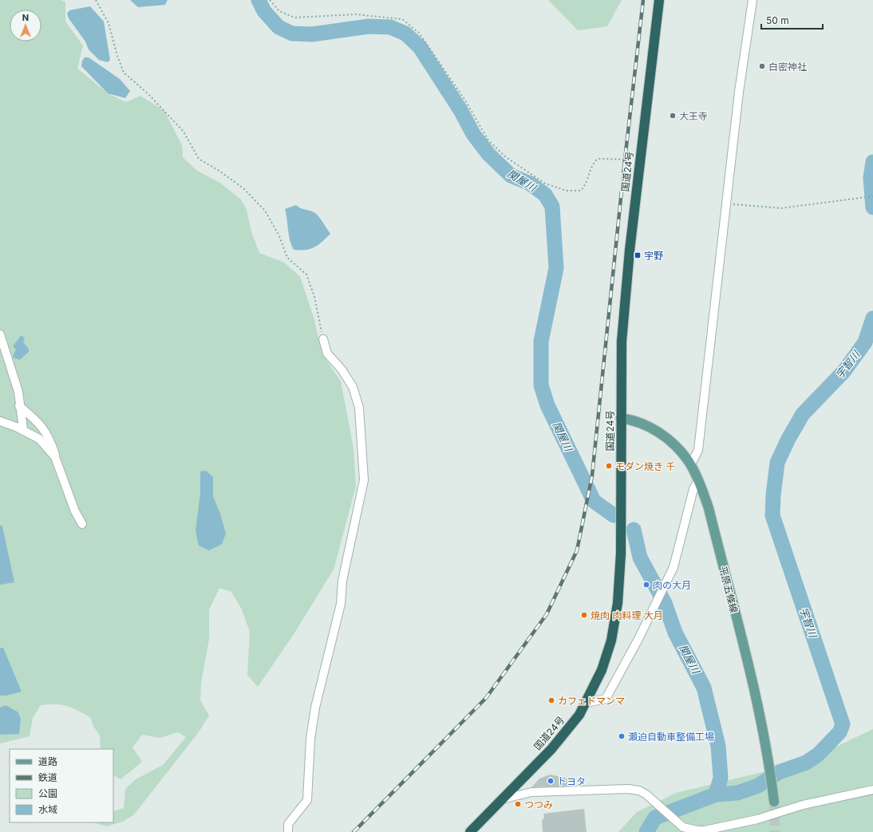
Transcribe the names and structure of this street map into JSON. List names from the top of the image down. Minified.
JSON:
{"streets":{"highway":["国道24号"],"main road":["平原五條線"]},"crossings":[["国道24号","平原五條線"]],"water":["関屋川","宇智川"],"places":{"other":["白密神社","大王寺","モダン焼き 千","肉の大月","焼肉 肉料理 大月","カフェドマンマ","瀬迫自動車整備工場","トヨタ","つつみ"],"transit":["宇野"]},"legend":["道路","鉄道","公園","水域"],"scale_bar":"50 m","north":"top"}
